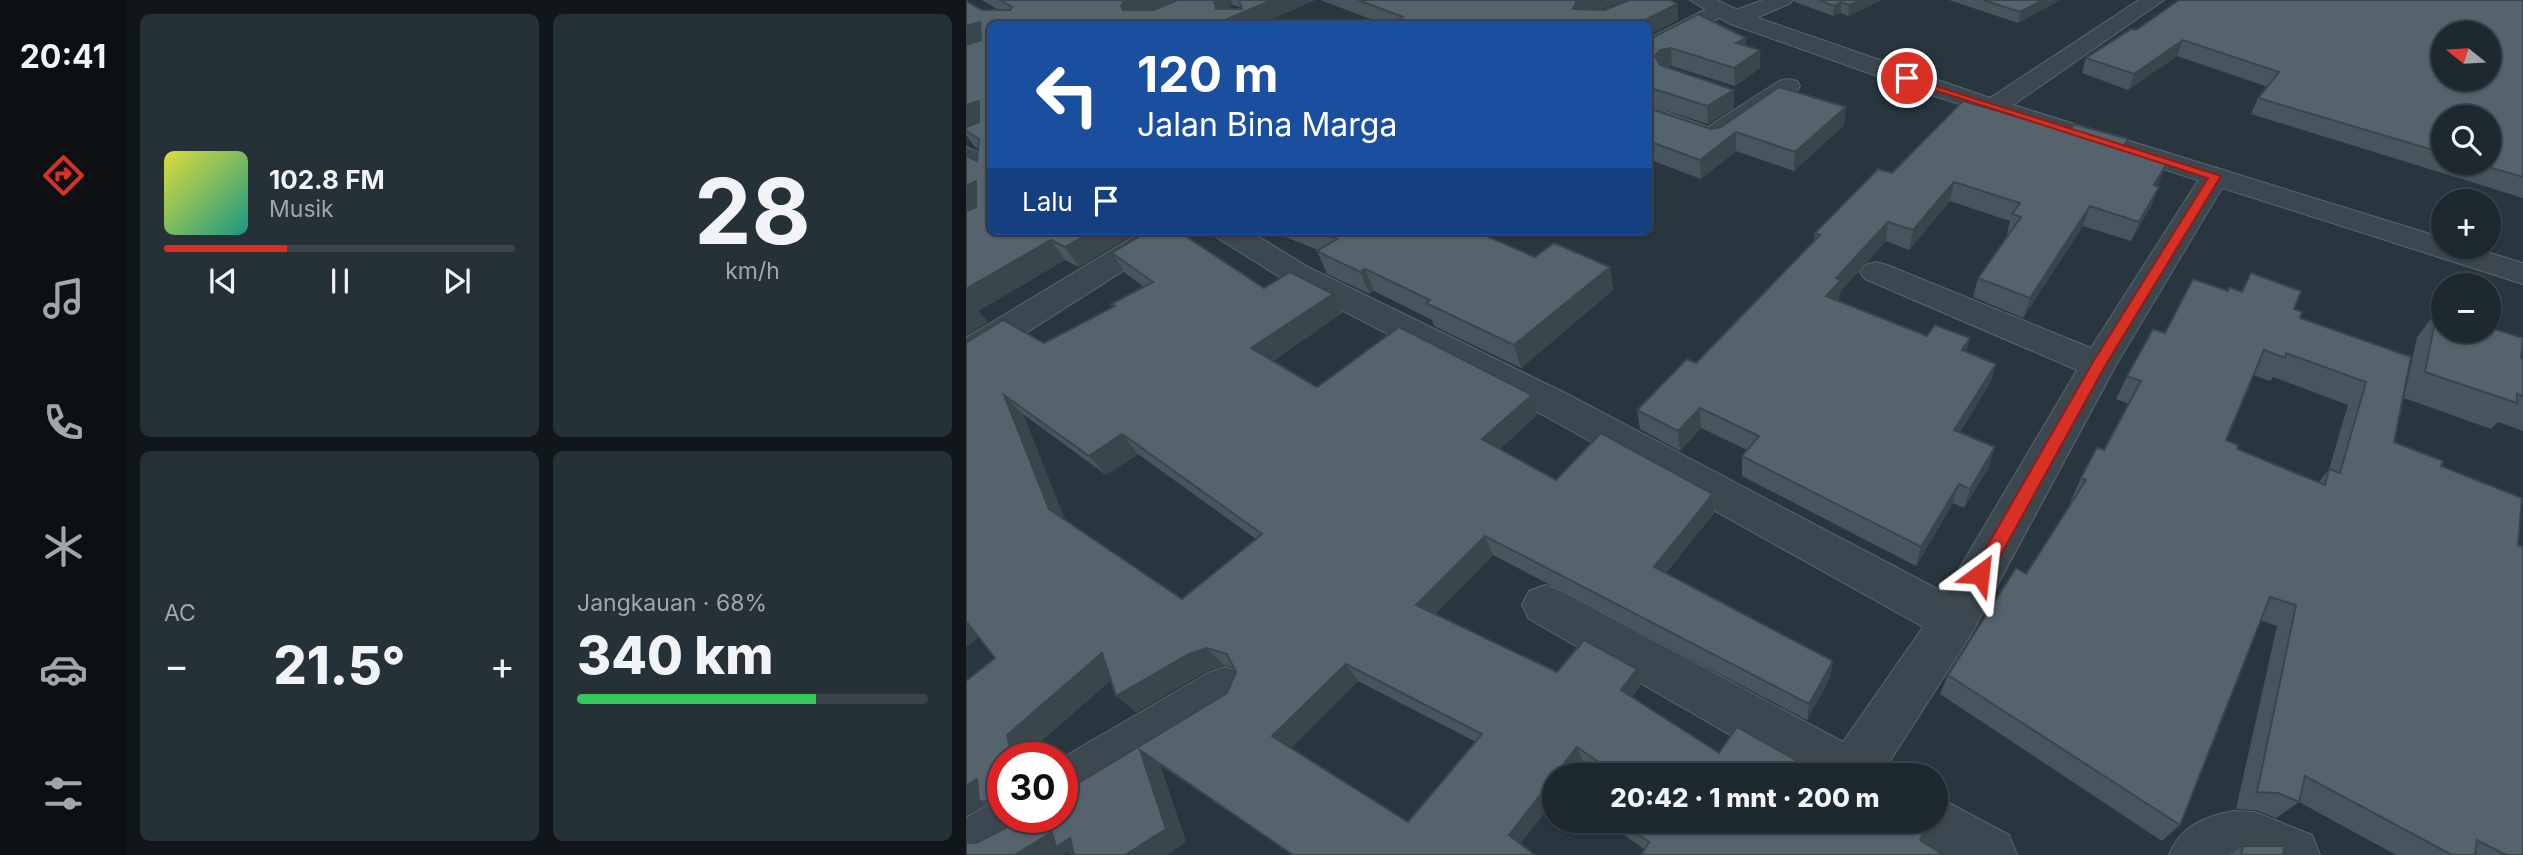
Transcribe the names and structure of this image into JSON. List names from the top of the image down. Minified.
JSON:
{"north":"left","page":{"tabs":"20:41","tile":[["28","km/h"],"AC",["Jangkauan · 68%","340 km"]],"map_buttons":["+","−"],"turn":["120 m","Jalan Bina Marga"],"song":["102.8 FM","Musik"],"then":"Lalu","heat":["−","21.5°","+"],"limit":"30","trip":"20:42 · 1 mnt · 200 m"}}
